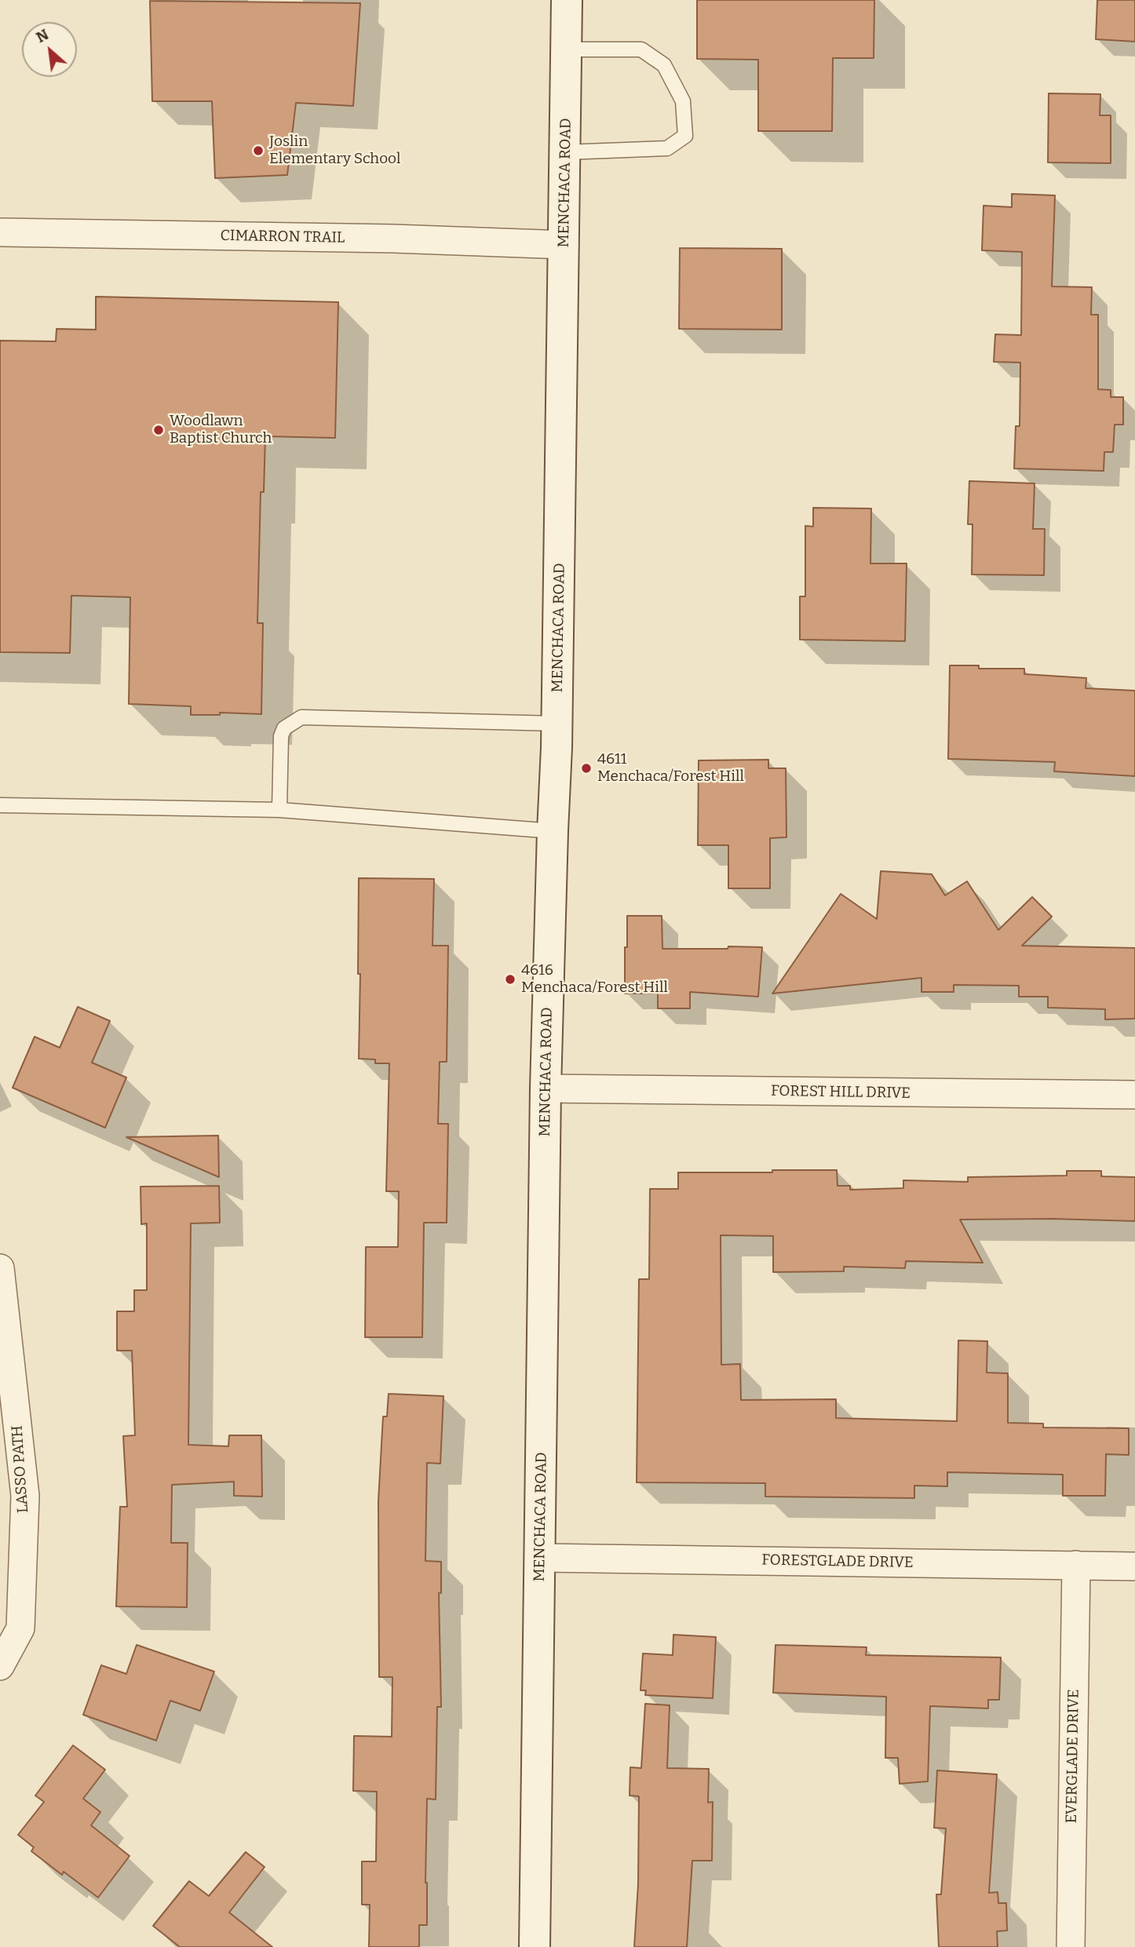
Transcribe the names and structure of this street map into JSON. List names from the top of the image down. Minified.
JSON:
{"streets":{"main road":["MENCHACA ROAD"],"street":["CIMARRON TRAIL","FOREST HILL DRIVE","LASSO PATH","FORESTGLADE DRIVE","EVERGLADE DRIVE"]},"crossings":[["MENCHACA ROAD","CIMARRON TRAIL"],["MENCHACA ROAD","FOREST HILL DRIVE"],["MENCHACA ROAD","FORESTGLADE DRIVE"],["FORESTGLADE DRIVE","EVERGLADE DRIVE"]],"places":["Joslin Elementary School","Woodlawn Baptist Church","4611 Menchaca/Forest Hill","4616 Menchaca/Forest Hill"],"north":"top left"}
